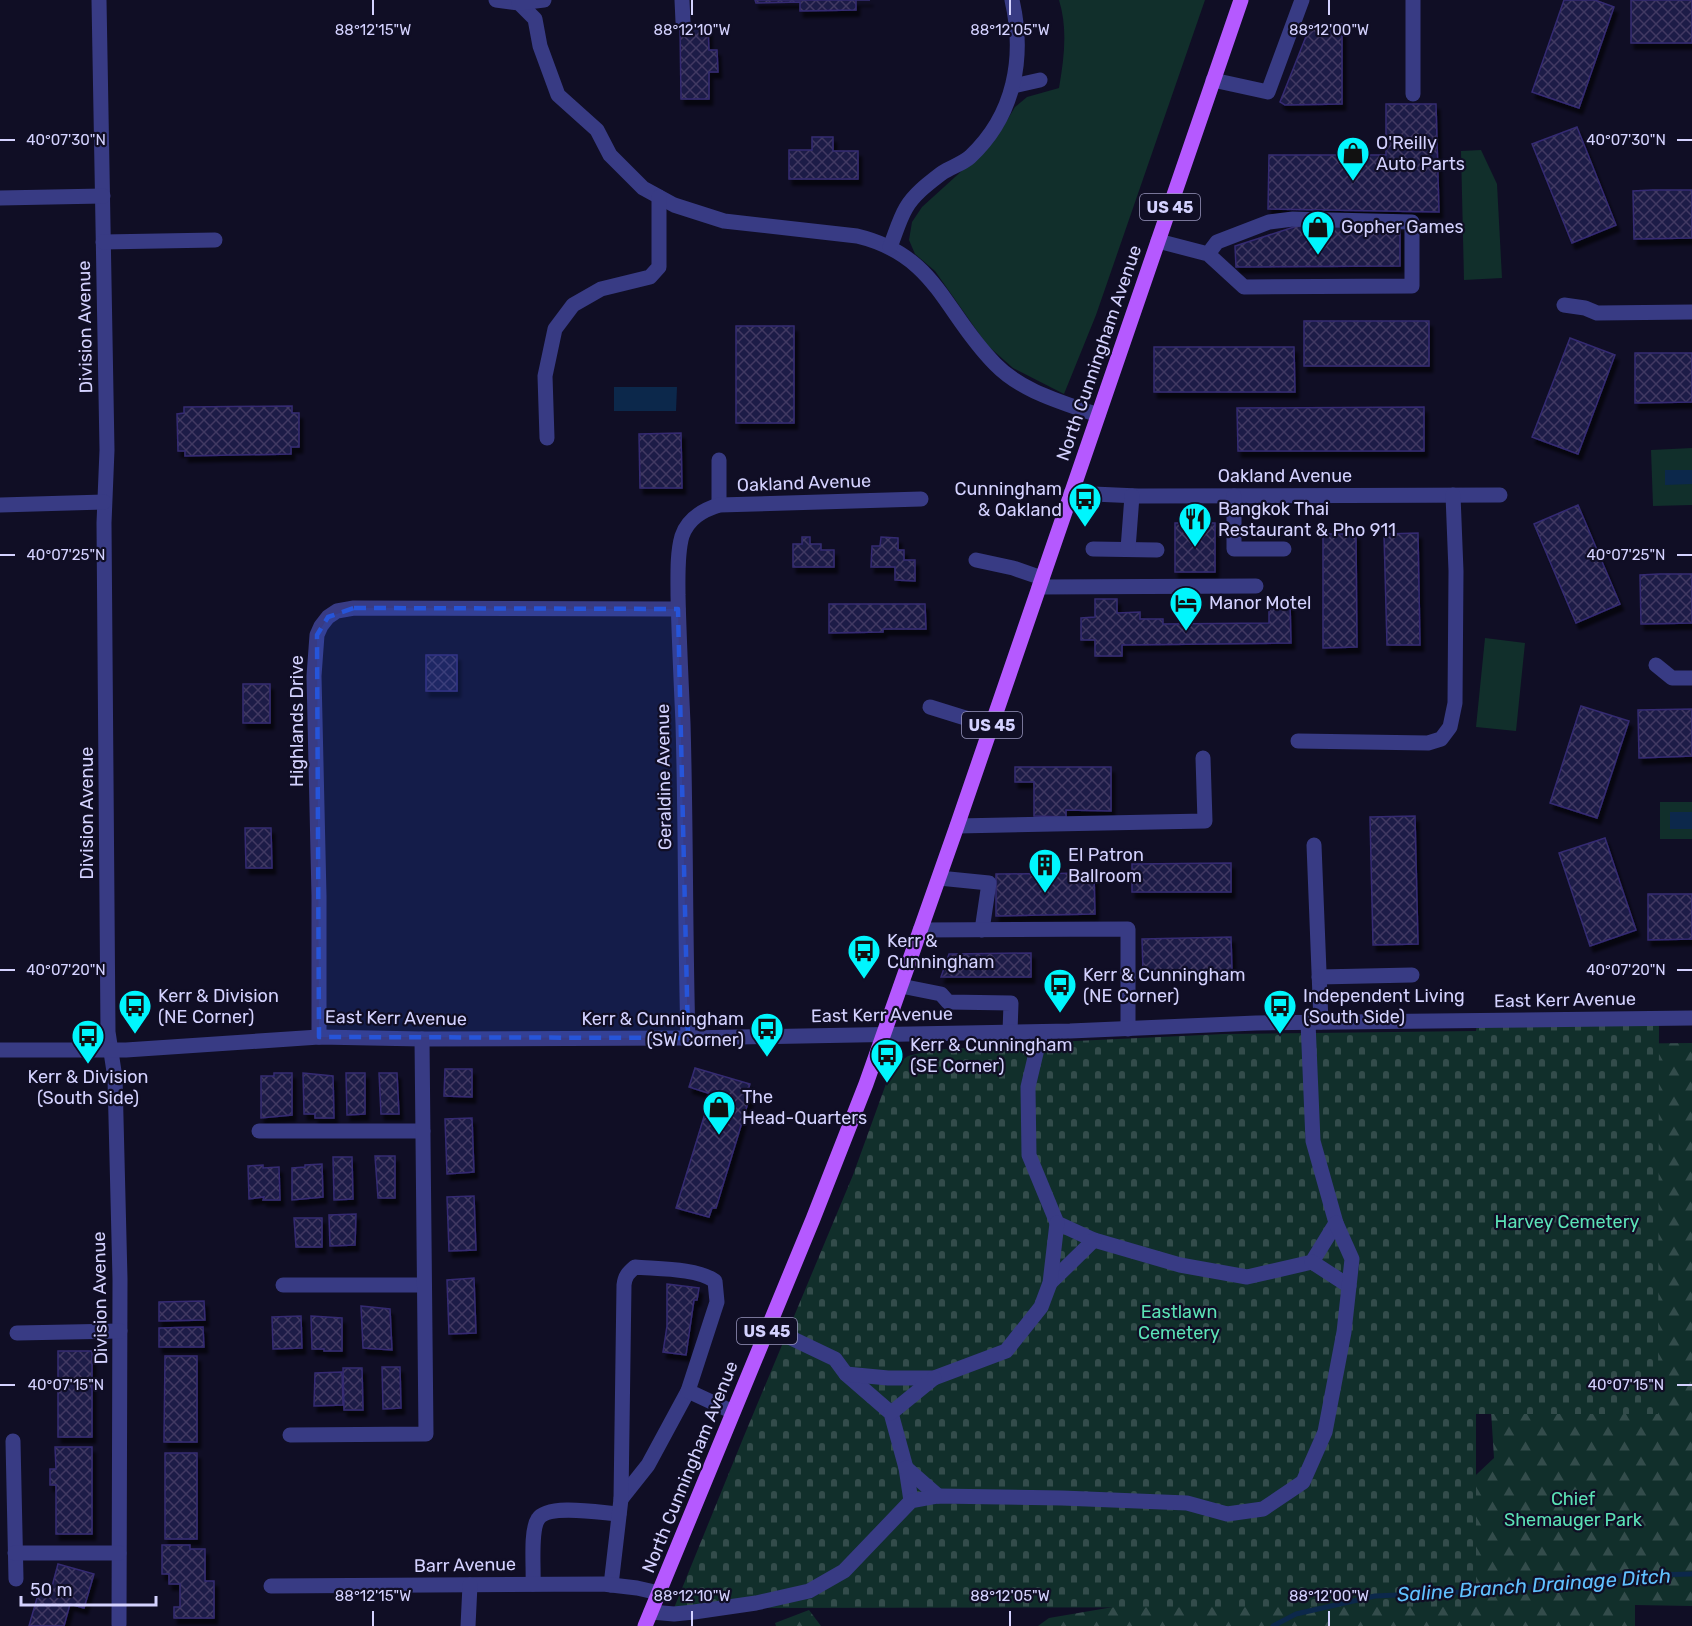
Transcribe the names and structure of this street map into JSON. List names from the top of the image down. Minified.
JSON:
{"streets":{"main road":["US 45","North Cunningham Avenue"],"street":["Division Avenue","Oakland Avenue","Highlands Drive","Geraldine Avenue","East Kerr Avenue","Barr Avenue"]},"crossings":[["Division Avenue","East Kerr Avenue"],["North Cunningham Avenue","Oakland Avenue"],["North Cunningham Avenue","East Kerr Avenue"],["North Cunningham Avenue","Barr Avenue"],["Oakland Avenue","Geraldine Avenue"],["Highlands Drive","Geraldine Avenue"],["Highlands Drive","East Kerr Avenue"],["Geraldine Avenue","East Kerr Avenue"]],"water":["Saline Branch Drainage Ditch"],"parks":["Harvey Cemetery","Eastlawn Cemetery","Chief Shemauger Park"],"places":{"shop":["O'Reilly Auto Parts","Gopher Games","The Head-Quarters"],"bus stop":["Cunningham & Oakland","Kerr & Cunningham","Kerr & Cunningham (NE Corner)","Kerr & Division (NE Corner)","Independent Living (South Side)","Kerr & Cunningham (SW Corner)","Kerr & Division (South Side)","Kerr & Cunningham (SE Corner)"],"restaurant":["Bangkok Thai Restaurant & Pho 911"],"hotel":["Manor Motel"],"building":["El Patron Ballroom"]},"scale_bar":"50 m","coordinates":["88°12'15\"W","88°12'10\"W","88°12'05\"W","88°12'00\"W","40°07'30\"N","40°07'25\"N","40°07'20\"N","40°07'15\"N"]}
